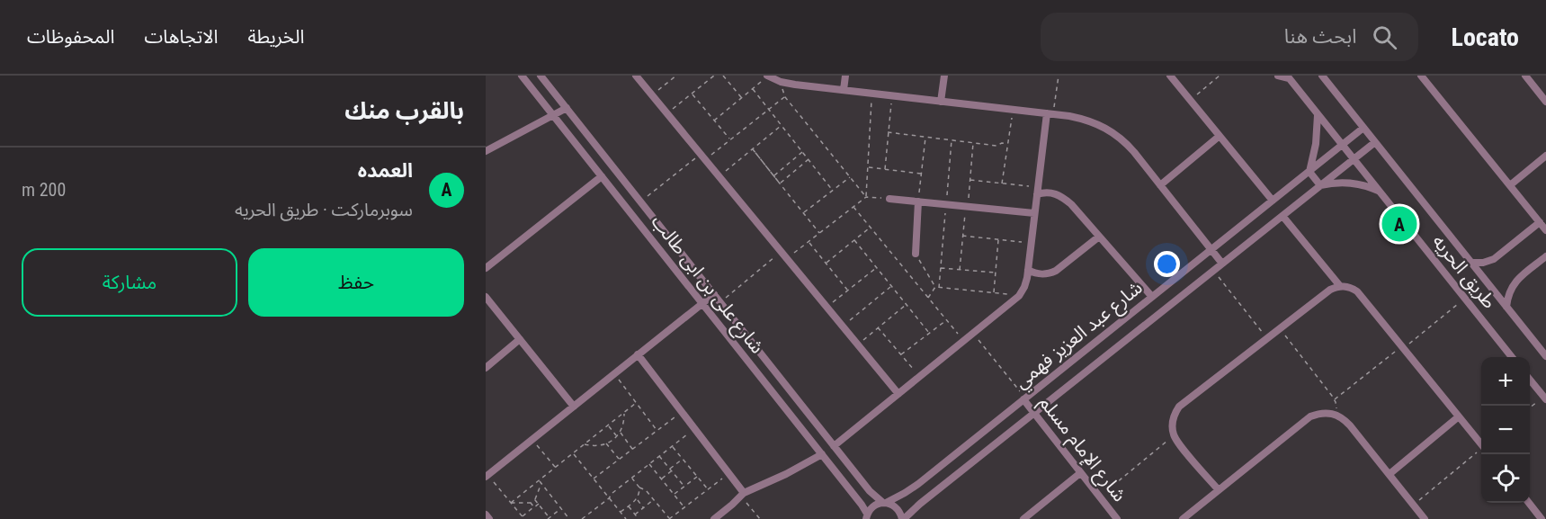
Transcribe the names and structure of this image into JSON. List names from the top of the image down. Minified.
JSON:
{"streets":{"street":["طريق الحريه","شارع على بن ابى طالب","شارع عبد العزيز فهمي","شارع الإمام مسلم"]},"crossings":[["طريق الحريه","شارع عبد العزيز فهمي"],["شارع على بن ابى طالب","شارع عبد العزيز فهمي"],["شارع عبد العزيز فهمي","شارع الإمام مسلم"]],"page":{"header":"Locato","search":"ابحث هنا","nav":["الخريطة","الاتجاهات","المحفوظات"],"heading":"بالقرب منك","list":[{"mark":"A","name":"العمده","note":"سوبرماركت · طريق الحريه","value":"200 m"}],"pins":"A","buttons":["حفظ","مشاركة"],"map_buttons":["+","−"]}}
